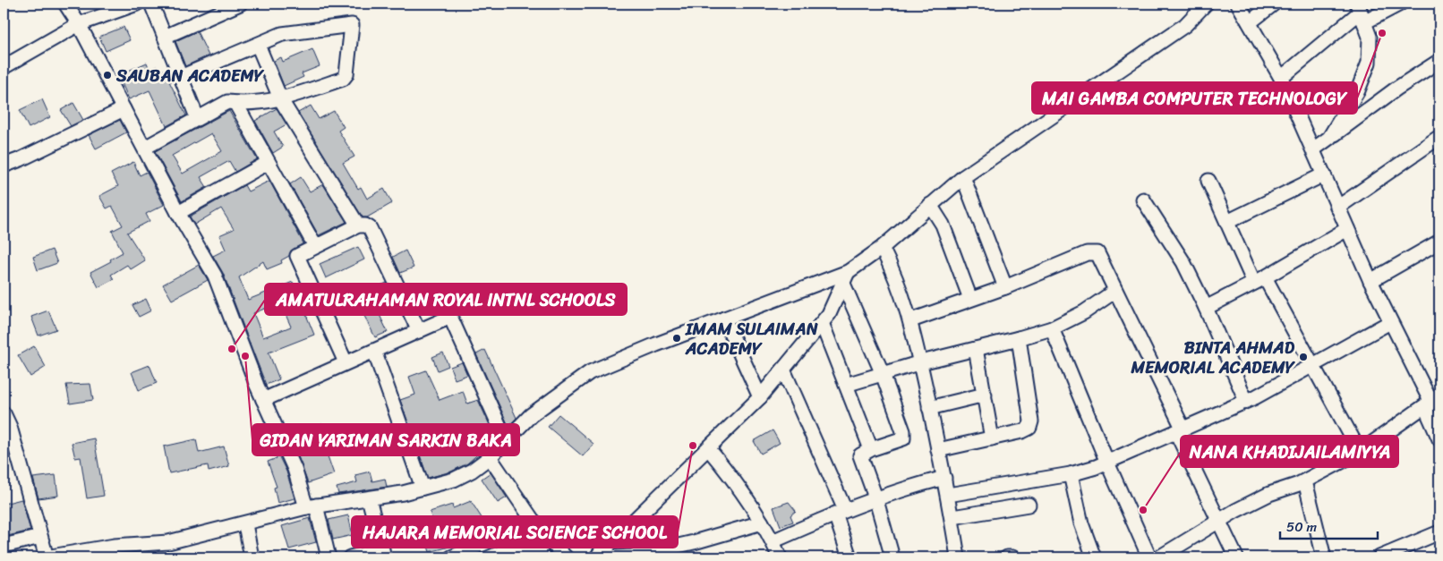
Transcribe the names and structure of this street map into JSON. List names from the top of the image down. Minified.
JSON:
{"places":["MAI GAMBA COMPUTER TECHNOLOGY","SAUBAN ACADEMY","IMAM SULAIMAN ACADEMY","AMATULRAHAMAN ROYAL INTNL SCHOOLS","GIDAN YARIMAN SARKIN BAKA","BINTA AHMAD MEMORIAL ACADEMY","HAJARA MEMORIAL SCIENCE SCHOOL","NANA KHADIJAILAMIYYA"],"scale_bar":"50 m"}
